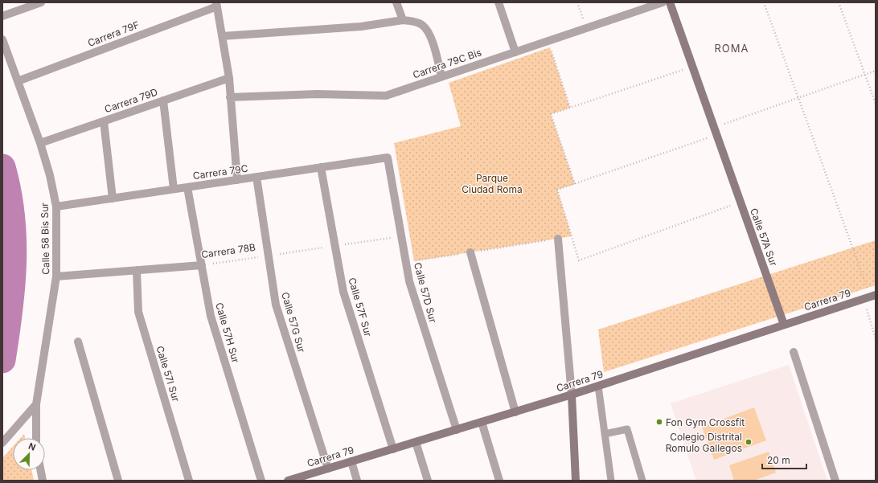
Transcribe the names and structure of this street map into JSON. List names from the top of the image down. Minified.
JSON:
{"streets":{"street":["Carrera 79F","Carrera 79C Bis","Carrera 79D","Carrera 79C","Calle 57A Sur","Calle 58 Bis Sur","Carrera 78B","Calle 57D Sur","Carrera 79","Calle 57F Sur","Calle 57G Sur","Calle 57H Sur","Calle 57I Sur"]},"crossings":[["Carrera 79F","Calle 58 Bis Sur"],["Carrera 79D","Calle 58 Bis Sur"],["Carrera 79C","Calle 58 Bis Sur"],["Carrera 79C","Calle 57D Sur"],["Carrera 79C","Calle 57F Sur"],["Carrera 79C","Calle 57G Sur"],["Carrera 79C","Calle 57H Sur"],["Calle 57A Sur","Carrera 79"],["Calle 58 Bis Sur","Carrera 78B"],["Carrera 78B","Calle 57D Sur"],["Carrera 78B","Calle 57F Sur"],["Carrera 78B","Calle 57G Sur"],["Carrera 78B","Calle 57H Sur"],["Carrera 78B","Calle 57I Sur"],["Calle 57D Sur","Carrera 79"],["Carrera 79","Calle 57F Sur"],["Carrera 79","Calle 57G Sur"]],"districts":["ROMA"],"parks":["Parque Ciudad Roma"],"places":["Fon Gym Crossfit","Colegio Distrital Romulo Gallegos"],"scale_bar":"20 m","north":"top right"}
